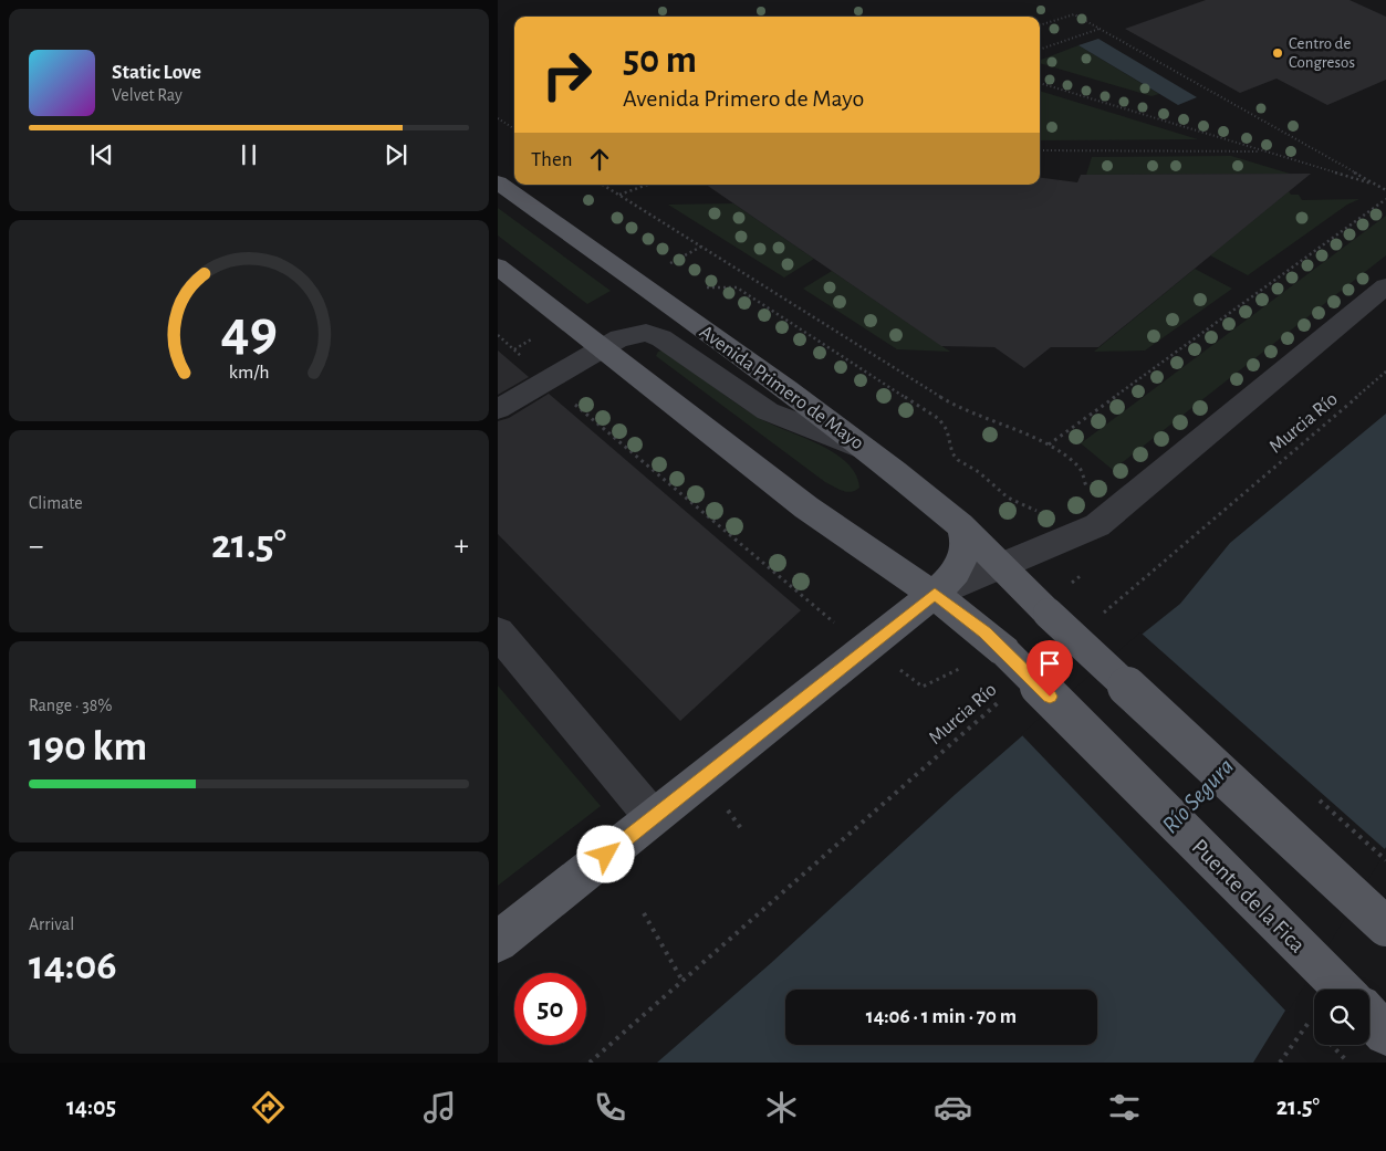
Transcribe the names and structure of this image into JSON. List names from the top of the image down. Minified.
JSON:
{"streets":{"main road":["Avenida Primero de Mayo","Puente de la Fica"],"path":["Murcia Río"]},"water":["Río Segura"],"places":["Centro de Congresos"],"page":{"turn":["50 m","Avenida Primero de Mayo"],"song":["Static Love","Velvet Ray"],"then":"Then","tile":["Climate",["Range · 38%","190 km"],["Arrival","14:06"]],"heat":["−","21.5°","+"],"limit":"50","trip":"14:06 · 1 min · 70 m","tabs":["14:05","21.5°"],"gauge":["49","km/h"]}}
